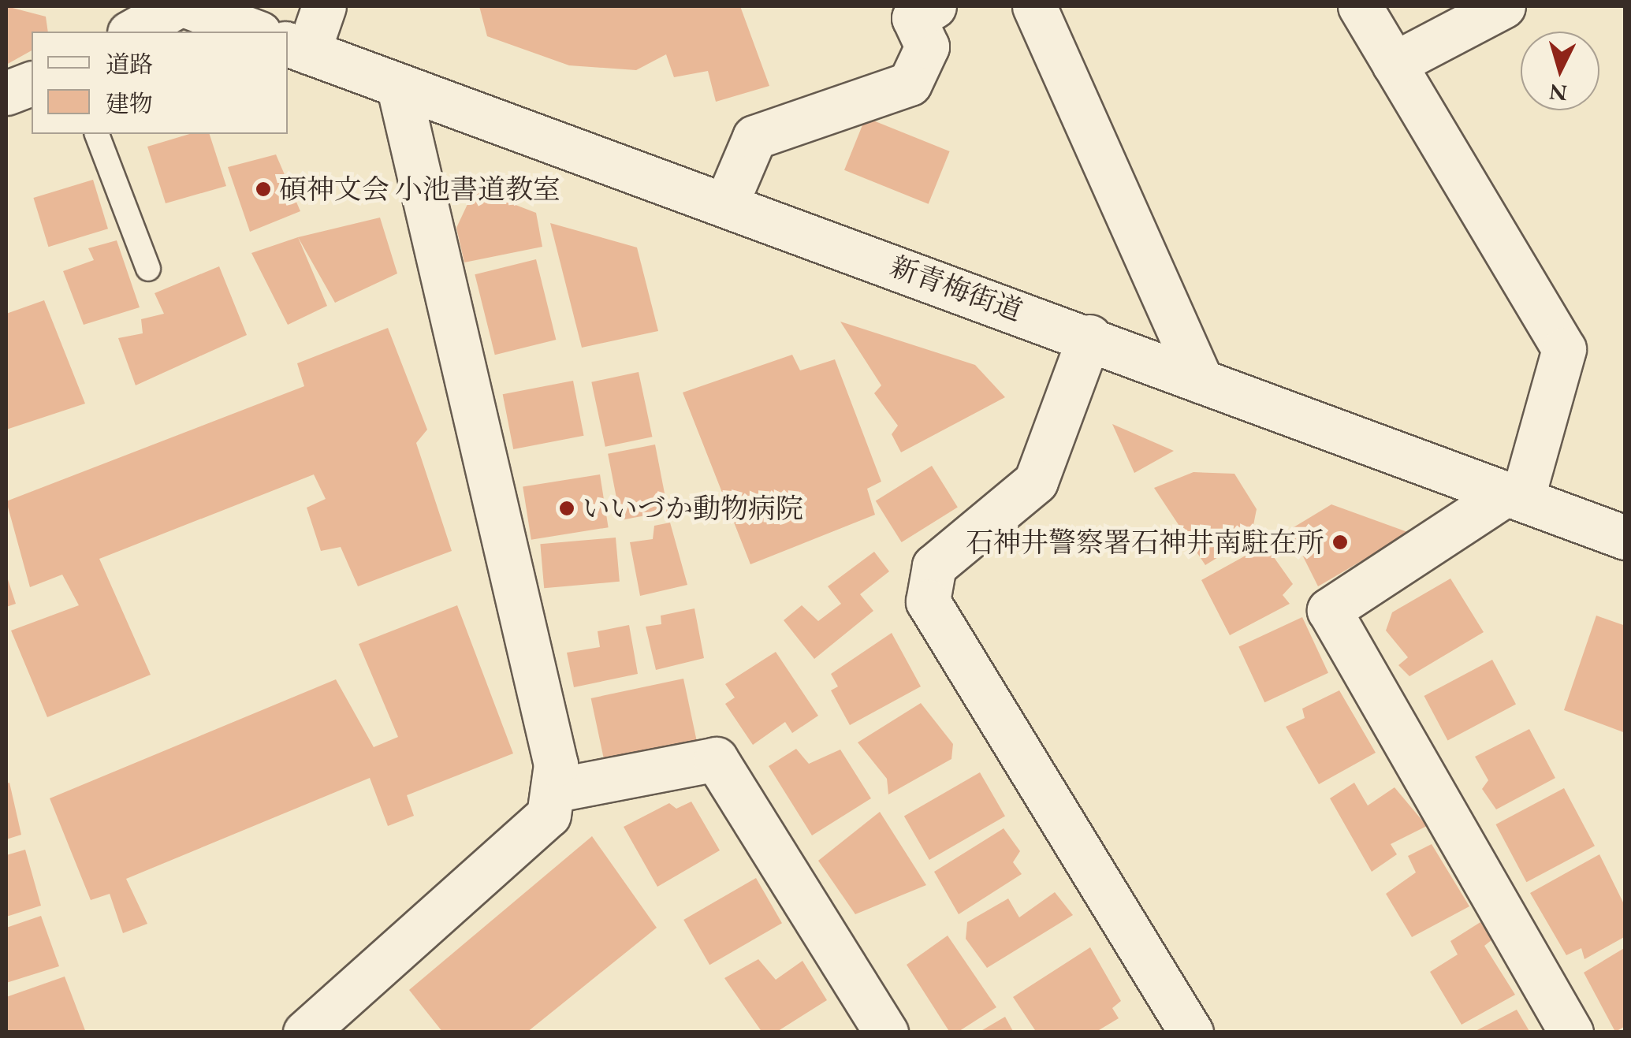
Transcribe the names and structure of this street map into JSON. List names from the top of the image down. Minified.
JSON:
{"streets":{"street":["新青梅街道"]},"places":["碩神文会 小池書道教室","いいづか動物病院","石神井警察署石神井南駐在所"],"legend":["道路","建物"],"north":"bottom"}
